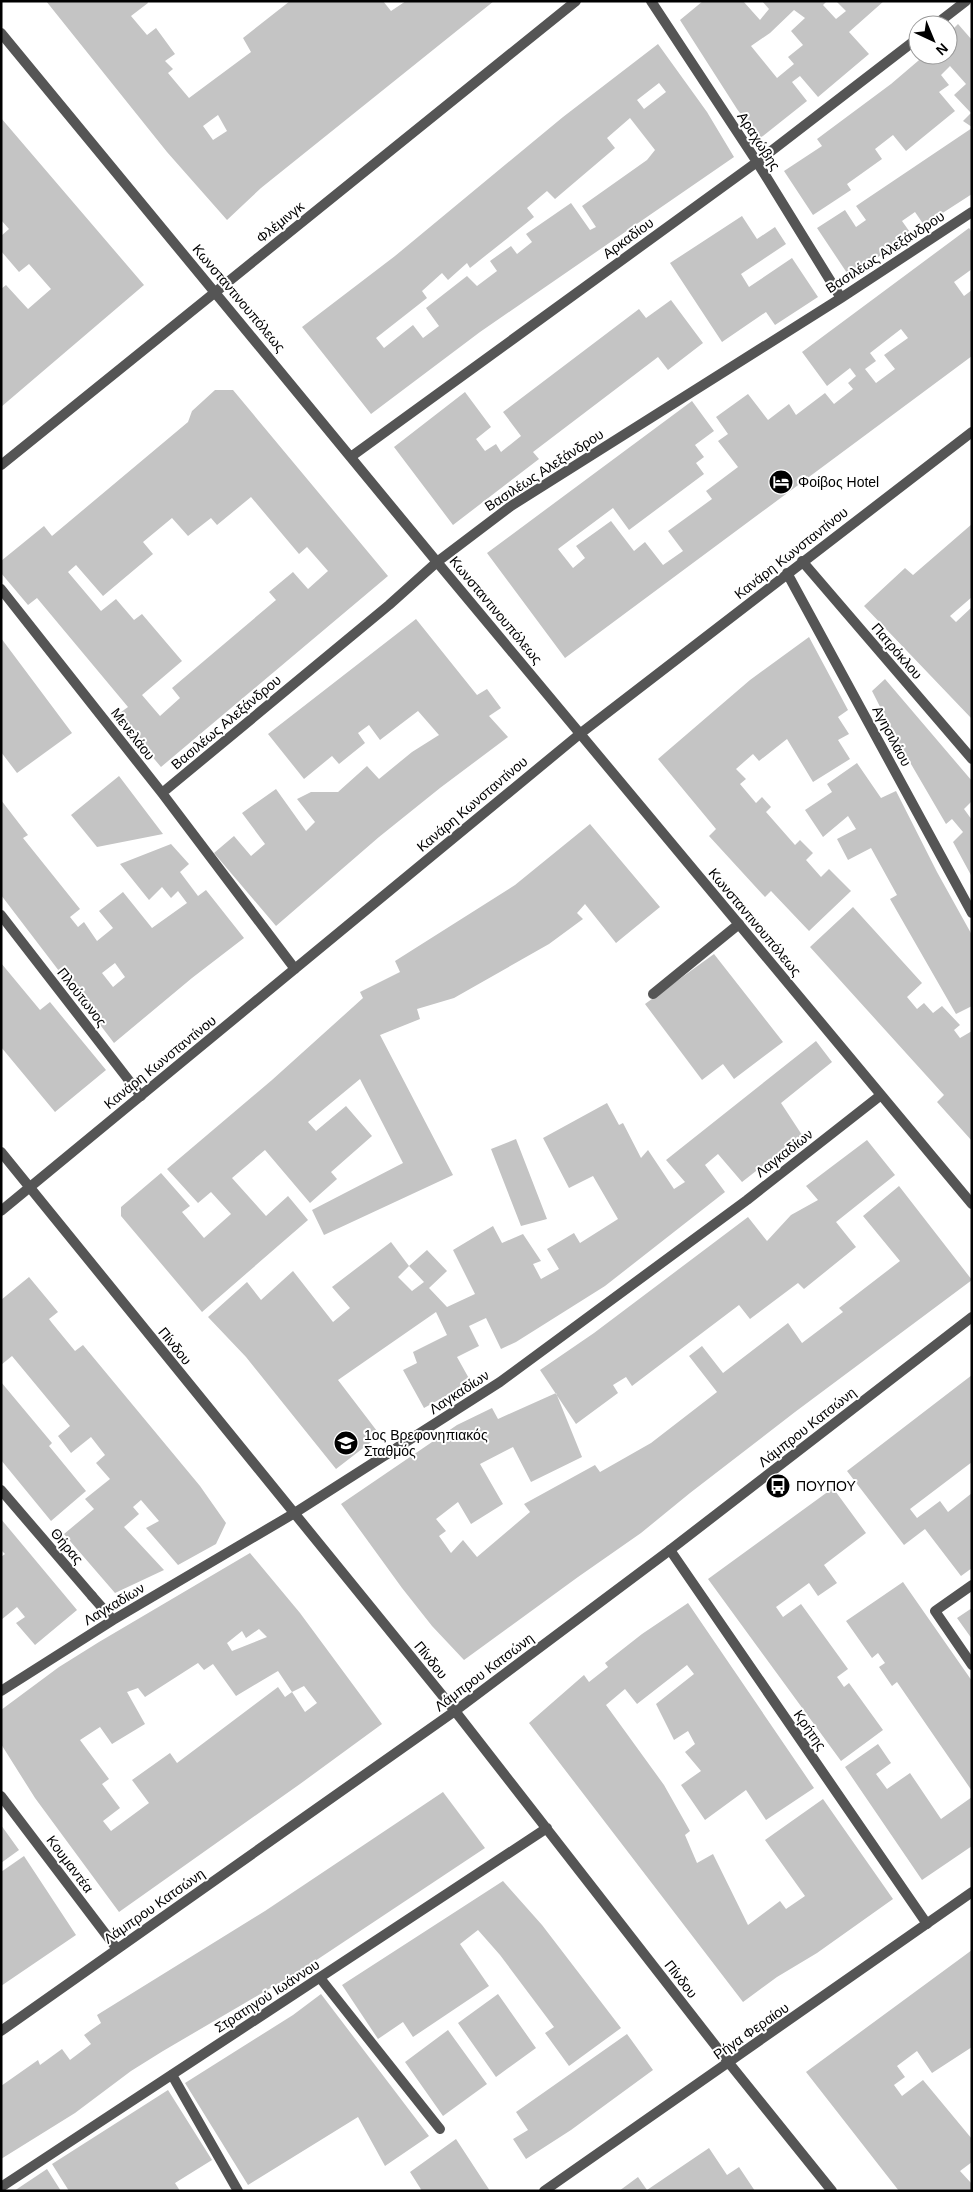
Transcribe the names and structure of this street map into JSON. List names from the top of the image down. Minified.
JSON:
{"streets":{"street":["Αραχώβης","Φλέμινγκ","Αρκαδίου","Βασιλέως Αλεξάνδρου","Κωνσταντινουπόλεως","Κανάρη Κωνσταντίνου","Πατρόκλου","Μενελάου","Αγησιλάου","Πλούτωνος","Λαγκαδίων","Πίνδου","Λάμπρου Κατσώνη","Θήρας","Κρήτης","Κουμαντέα","Στρατηγού Ιωάννου","Ρήγα Φεραίου"]},"crossings":[["Αραχώβης","Αρκαδίου"],["Αραχώβης","Βασιλέως Αλεξάνδρου"],["Φλέμινγκ","Κωνσταντινουπόλεως"],["Αρκαδίου","Κωνσταντινουπόλεως"],["Βασιλέως Αλεξάνδρου","Κωνσταντινουπόλεως"],["Βασιλέως Αλεξάνδρου","Μενελάου"],["Κωνσταντινουπόλεως","Κανάρη Κωνσταντίνου"],["Κωνσταντινουπόλεως","Λαγκαδίων"],["Κανάρη Κωνσταντίνου","Πατρόκλου"],["Κανάρη Κωνσταντίνου","Μενελάου"],["Κανάρη Κωνσταντίνου","Αγησιλάου"],["Κανάρη Κωνσταντίνου","Πλούτωνος"],["Κανάρη Κωνσταντίνου","Πίνδου"],["Λαγκαδίων","Πίνδου"],["Λαγκαδίων","Θήρας"],["Πίνδου","Λάμπρου Κατσώνη"],["Πίνδου","Στρατηγού Ιωάννου"],["Πίνδου","Ρήγα Φεραίου"],["Λάμπρου Κατσώνη","Κρήτης"],["Λάμπρου Κατσώνη","Κουμαντέα"],["Κρήτης","Ρήγα Φεραίου"]],"places":{"hotel":["Φοίβος Hotel"],"school or university":["1ος Βρεφονηπιακός Σταθμός"],"bus stop":["ΠΟΥΠΟΥ"]},"north":"bottom right"}
